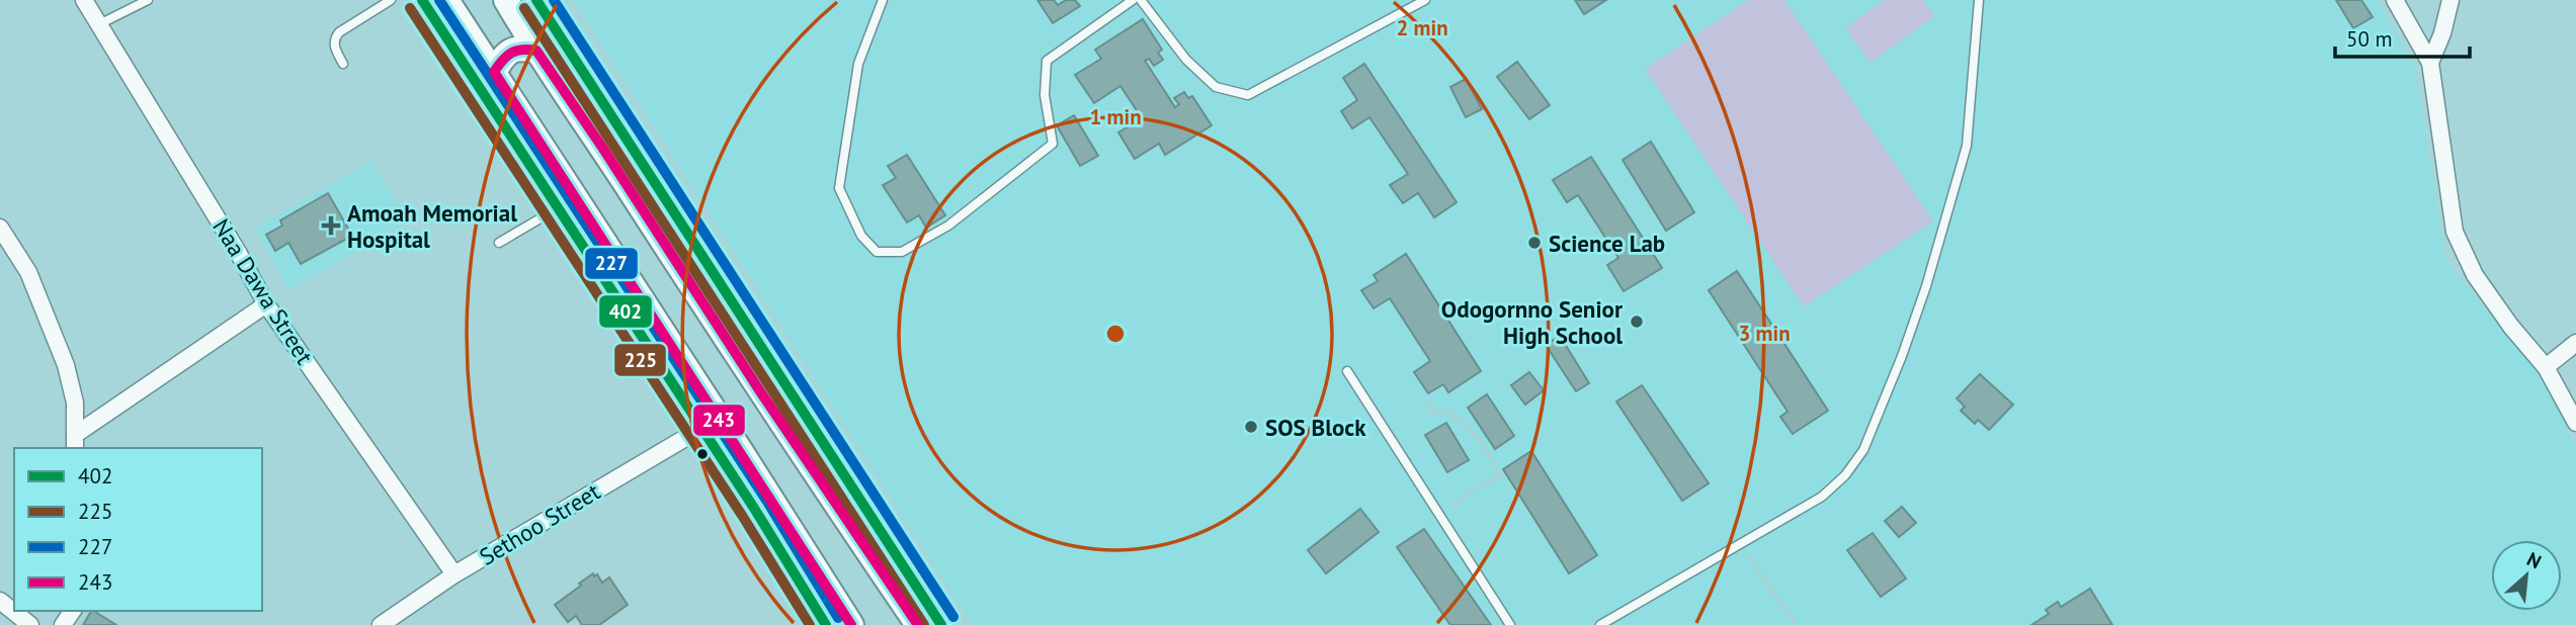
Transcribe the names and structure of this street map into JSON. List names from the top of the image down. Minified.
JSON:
{"streets":{"street":["Naa Dawa Street","Sethoo Street"]},"crossings":[["Naa Dawa Street","Sethoo Street"]],"places":{"health":["Amoah Memorial Hospital"],"other":["Science Lab","Odogornno Senior High School","SOS Block"]},"lines":["transit line 402","transit line 227","transit line 225","transit line 243"],"legend":["402","225","227","243"],"scale_bar":"50 m","north":"top right","rings":["2 min","1 min","3 min"]}
